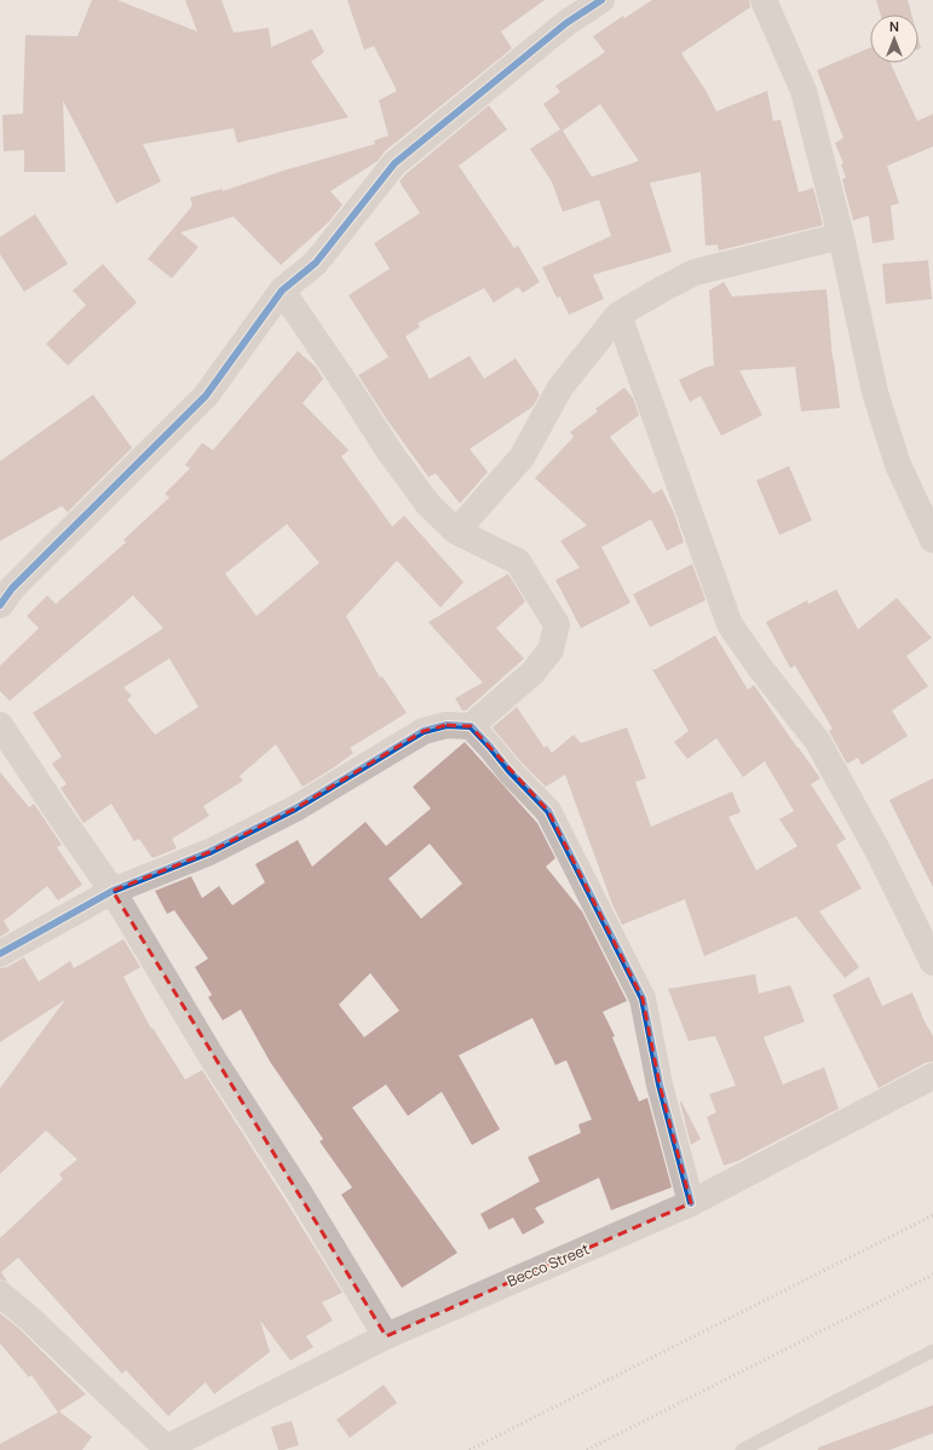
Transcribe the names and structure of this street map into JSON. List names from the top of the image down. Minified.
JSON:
{"streets":{"street":["Becco Street"]},"north":"top"}
